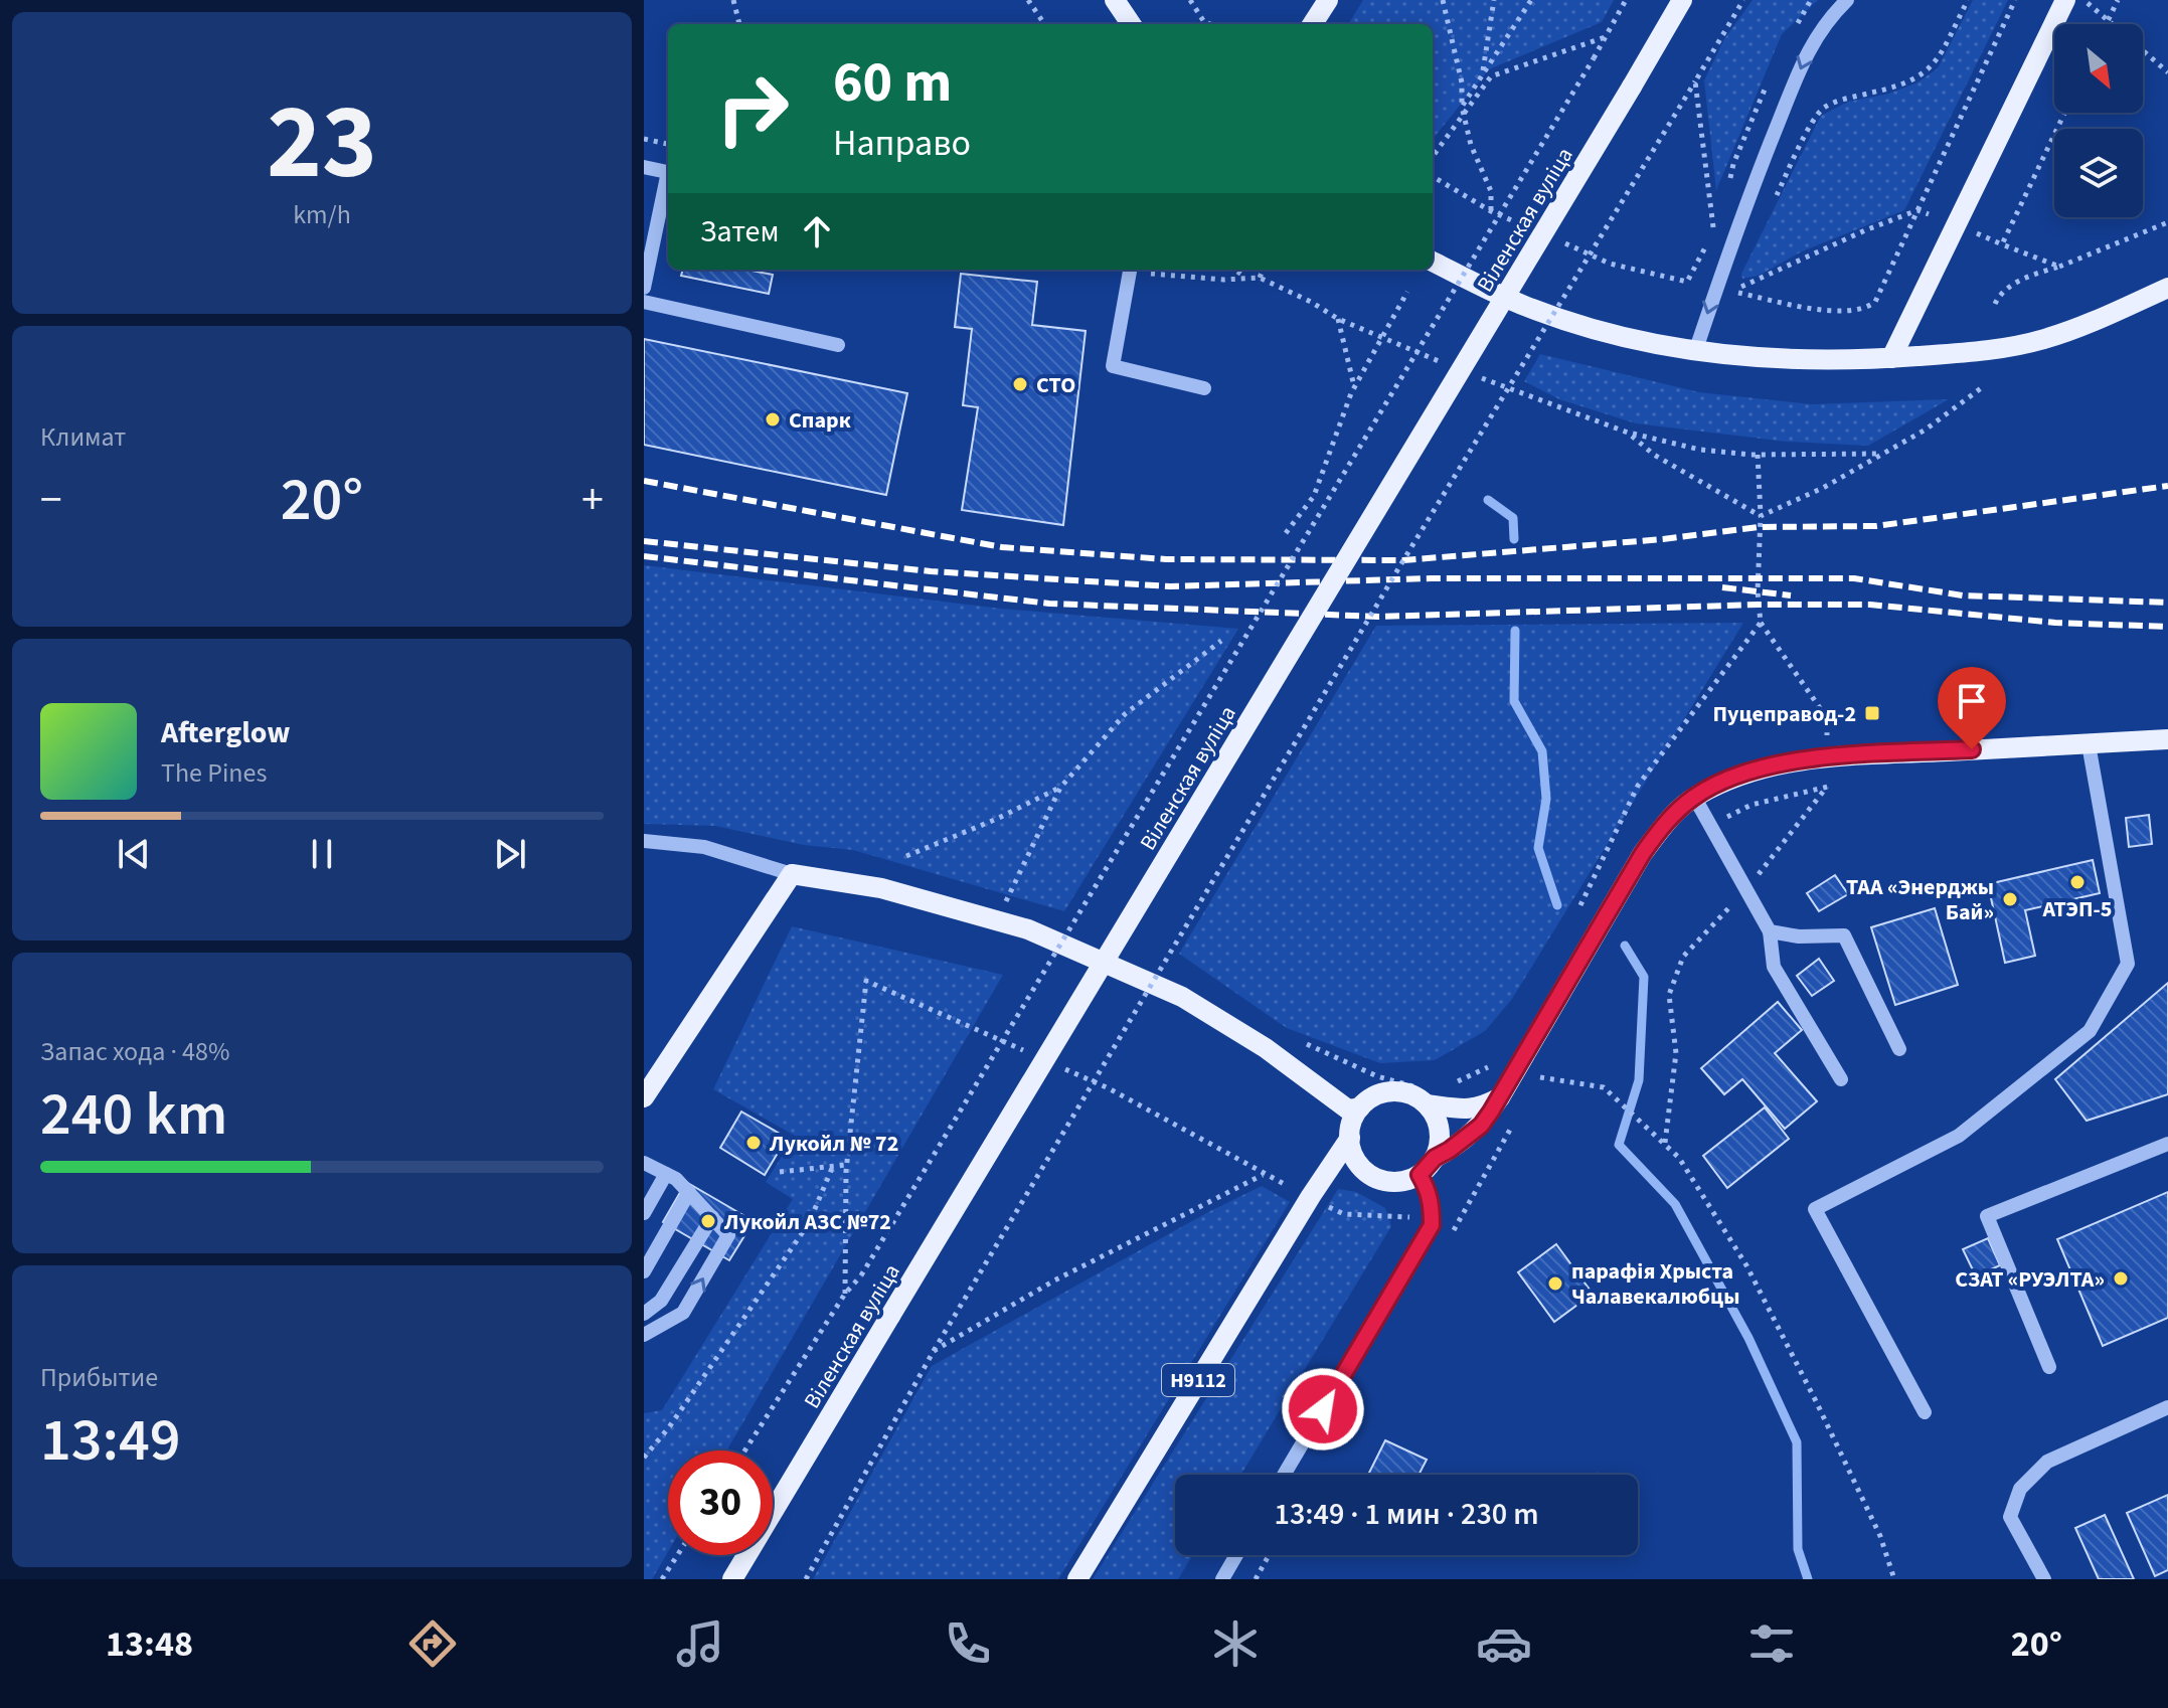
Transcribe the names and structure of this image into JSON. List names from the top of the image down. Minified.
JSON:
{"streets":{"main road":["Віленская вуліца","Н9112"]},"places":{"other":["СТО","Спарк","АТЭП-5","ТАА «Энерджы Бай»","Лукойл № 72","Лукойл АЗС №72","СЗАТ «РУЭЛТА»","парафія Хрыста Чалавекалюбцы"],"transit":["Пуцеправод-2"]},"north":"bottom right","page":{"tile":[["23","km/h"],"Климат",["Запас хода · 48%","240 km"],["Прибытие","13:49"]],"turn":["60 m","Направо"],"then":"Затем","heat":["−","20°","+"],"song":["Afterglow","The Pines"],"limit":"30","trip":"13:49 · 1 мин · 230 m","tabs":["13:48","20°"]}}
